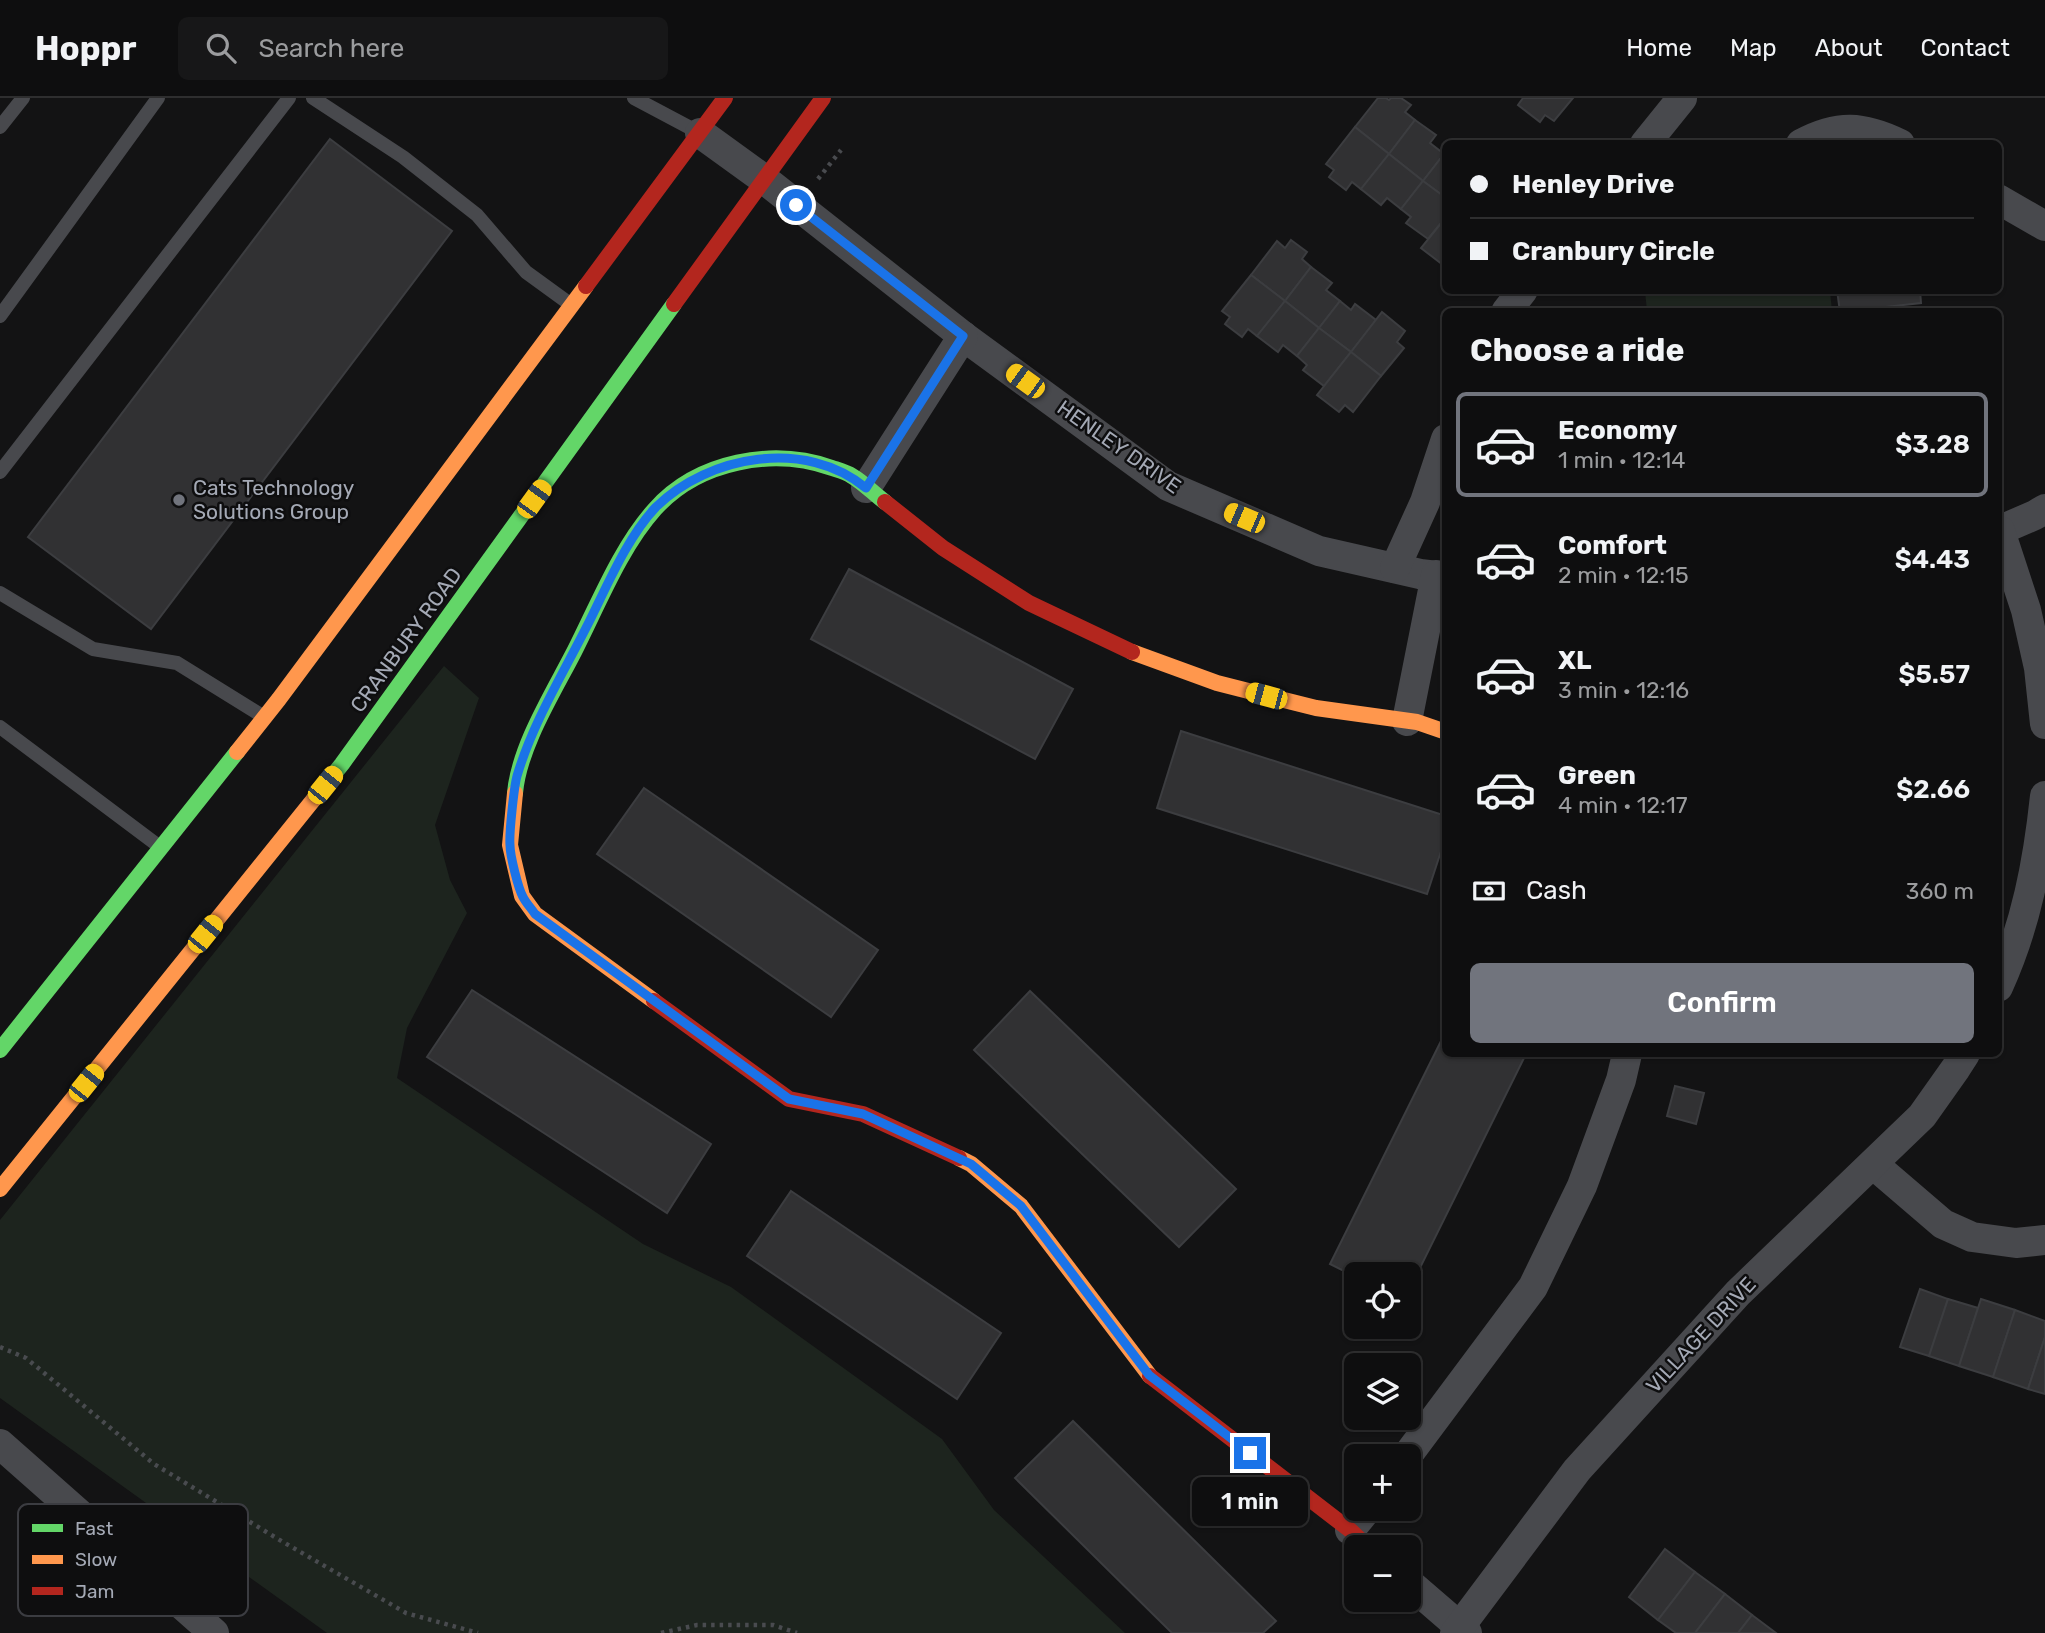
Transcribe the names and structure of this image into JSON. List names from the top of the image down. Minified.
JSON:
{"streets":{"main road":["CRANBURY ROAD"],"street":["HENLEY DRIVE","VILLAGE DRIVE"]},"crossings":[["HENLEY DRIVE","CRANBURY ROAD"]],"places":["Cats Technology Solutions Group"],"legend":["Fast","Slow","Jam"],"page":{"header":"Hoppr","search":"Search here","nav":["Home","Map","About","Contact"],"banner":["Henley Drive","Cranbury Circle"],"heading":"Choose a ride","list":[{"name":"Economy","note":"1 min · 12:14","value":"$3.28"},{"name":"Comfort","note":"2 min · 12:15","value":"$4.43"},{"name":"XL","note":"3 min · 12:16","value":"$5.57"},{"name":"Green","note":"4 min · 12:17","value":"$2.66"}],"pay":["Cash","360 m"],"buttons":"Confirm","map_buttons":["+","−"],"bubble":"1 min"}}
